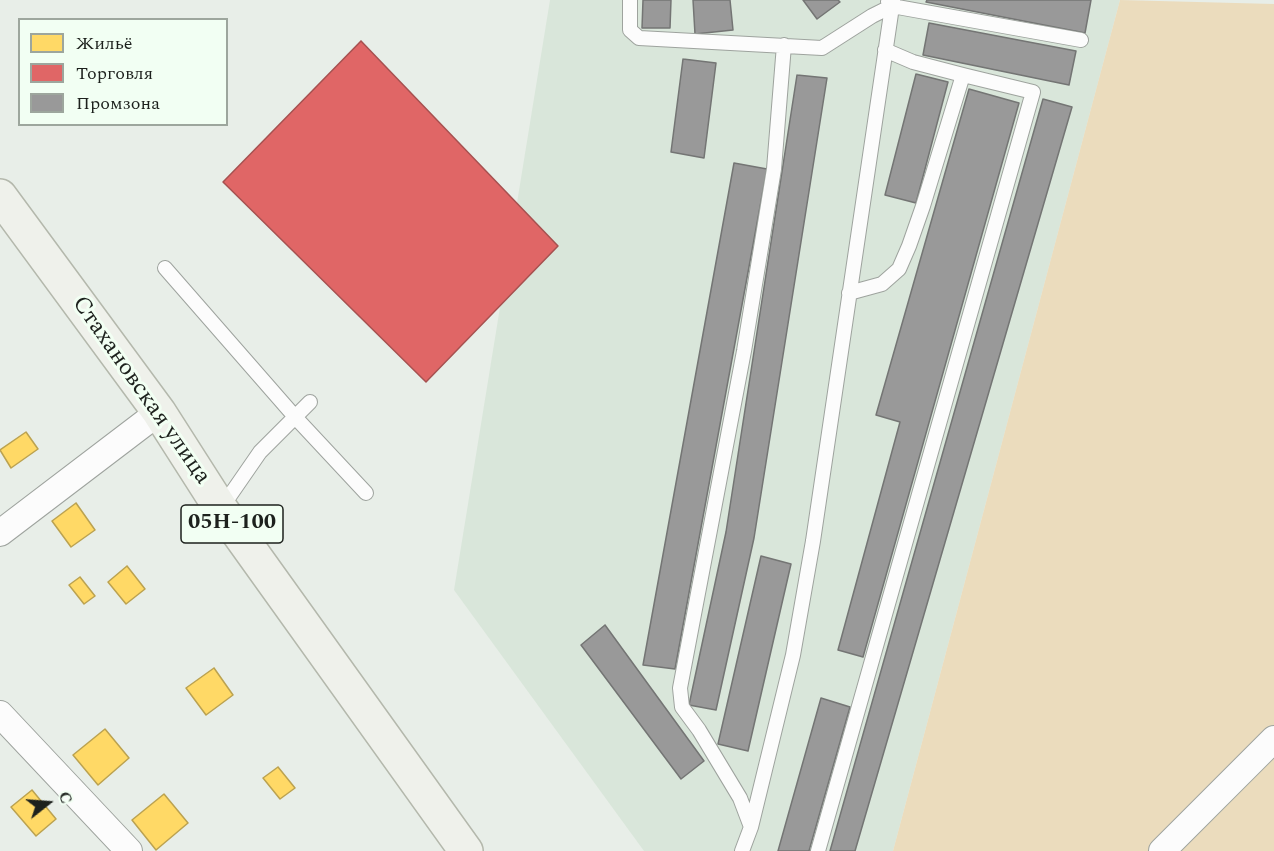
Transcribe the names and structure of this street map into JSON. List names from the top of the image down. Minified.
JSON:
{"streets":{"main road":["Стахановская улица","05Н-100"]},"legend":["Жильё","Торговля","Промзона"],"north":"right"}
